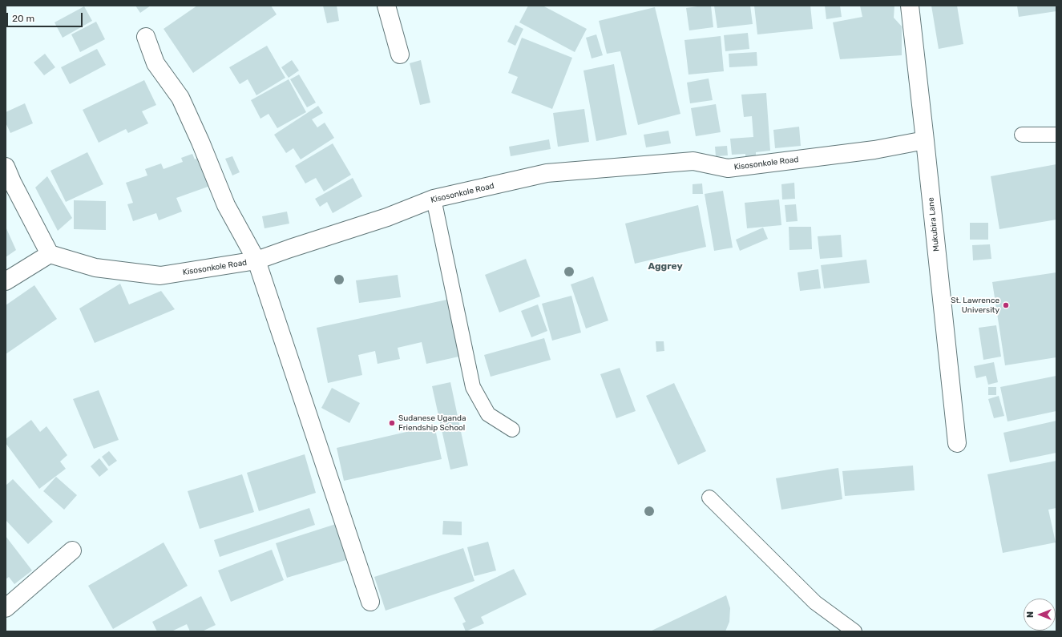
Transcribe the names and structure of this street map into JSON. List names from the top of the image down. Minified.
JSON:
{"streets":{"street":["Kisosonkole Road","Mukubira Lane"]},"crossings":[["Kisosonkole Road","Mukubira Lane"]],"districts":["Aggrey"],"places":["St. Lawrence University","Sudanese Uganda Friendship School"],"scale_bar":"20 m","north":"left"}
